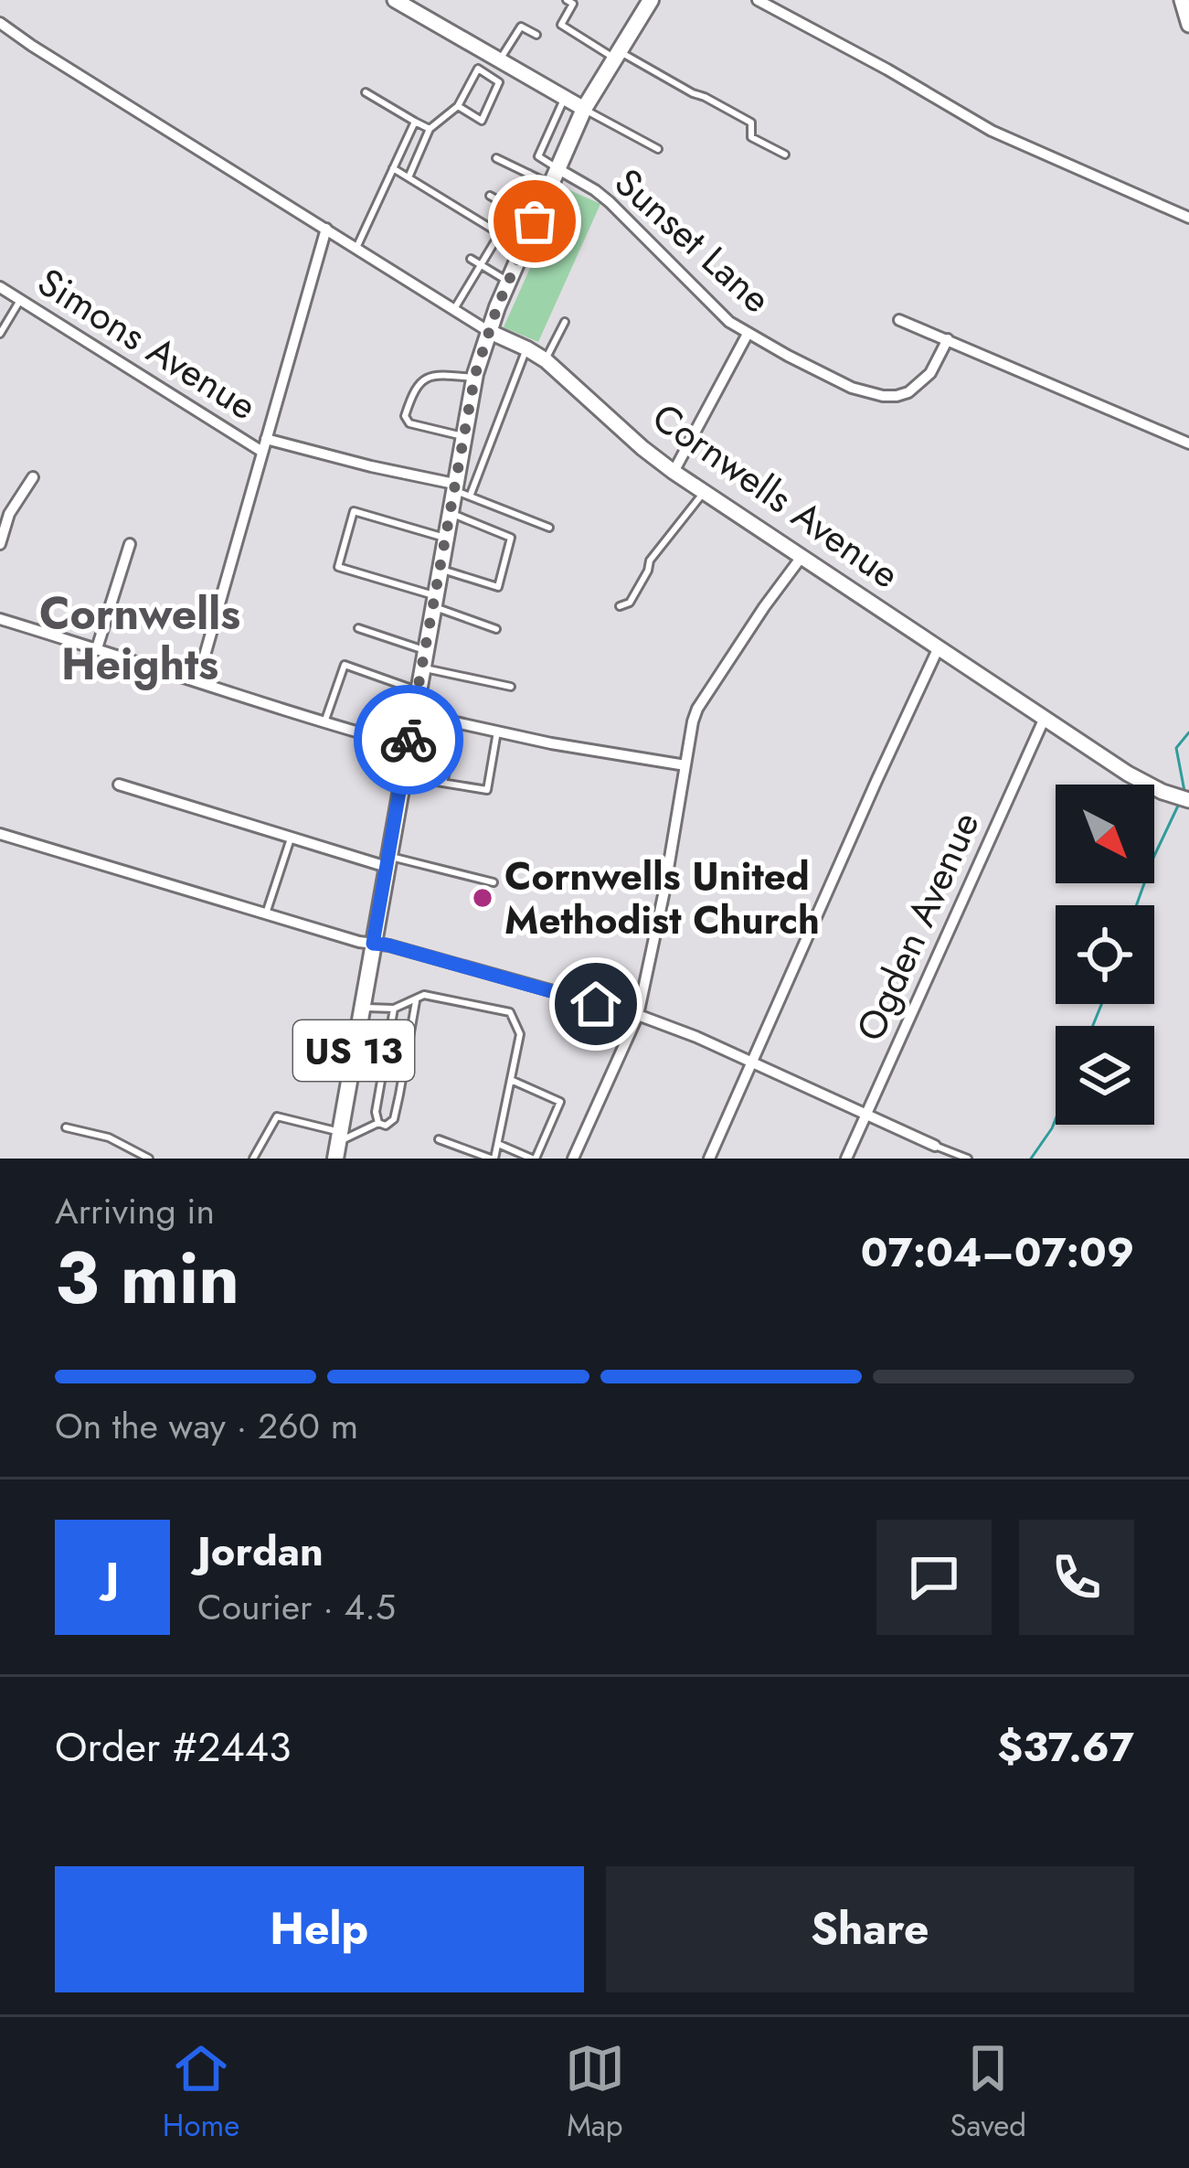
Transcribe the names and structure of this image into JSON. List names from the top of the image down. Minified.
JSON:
{"streets":{"main road":["US 13"],"street":["Sunset Lane","Simons Avenue","Cornwells Avenue","Ogden Avenue"]},"crossings":[["Sunset Lane","US 13"],["Simons Avenue","US 13"],["Cornwells Avenue","Ogden Avenue"],["Cornwells Avenue","US 13"]],"districts":["Cornwells Heights"],"places":["Cornwells United Methodist Church"],"north":"bottom right","page":{"heading":["3 min","Arriving in","07:04–07:09"],"panel":["Jordan","Courier · 4.5","Order #2443","$37.67"],"bar":"On the way · 260 m","round":"J","buttons":["Help","Share"],"tabs":["Home","Map","Saved"]}}
